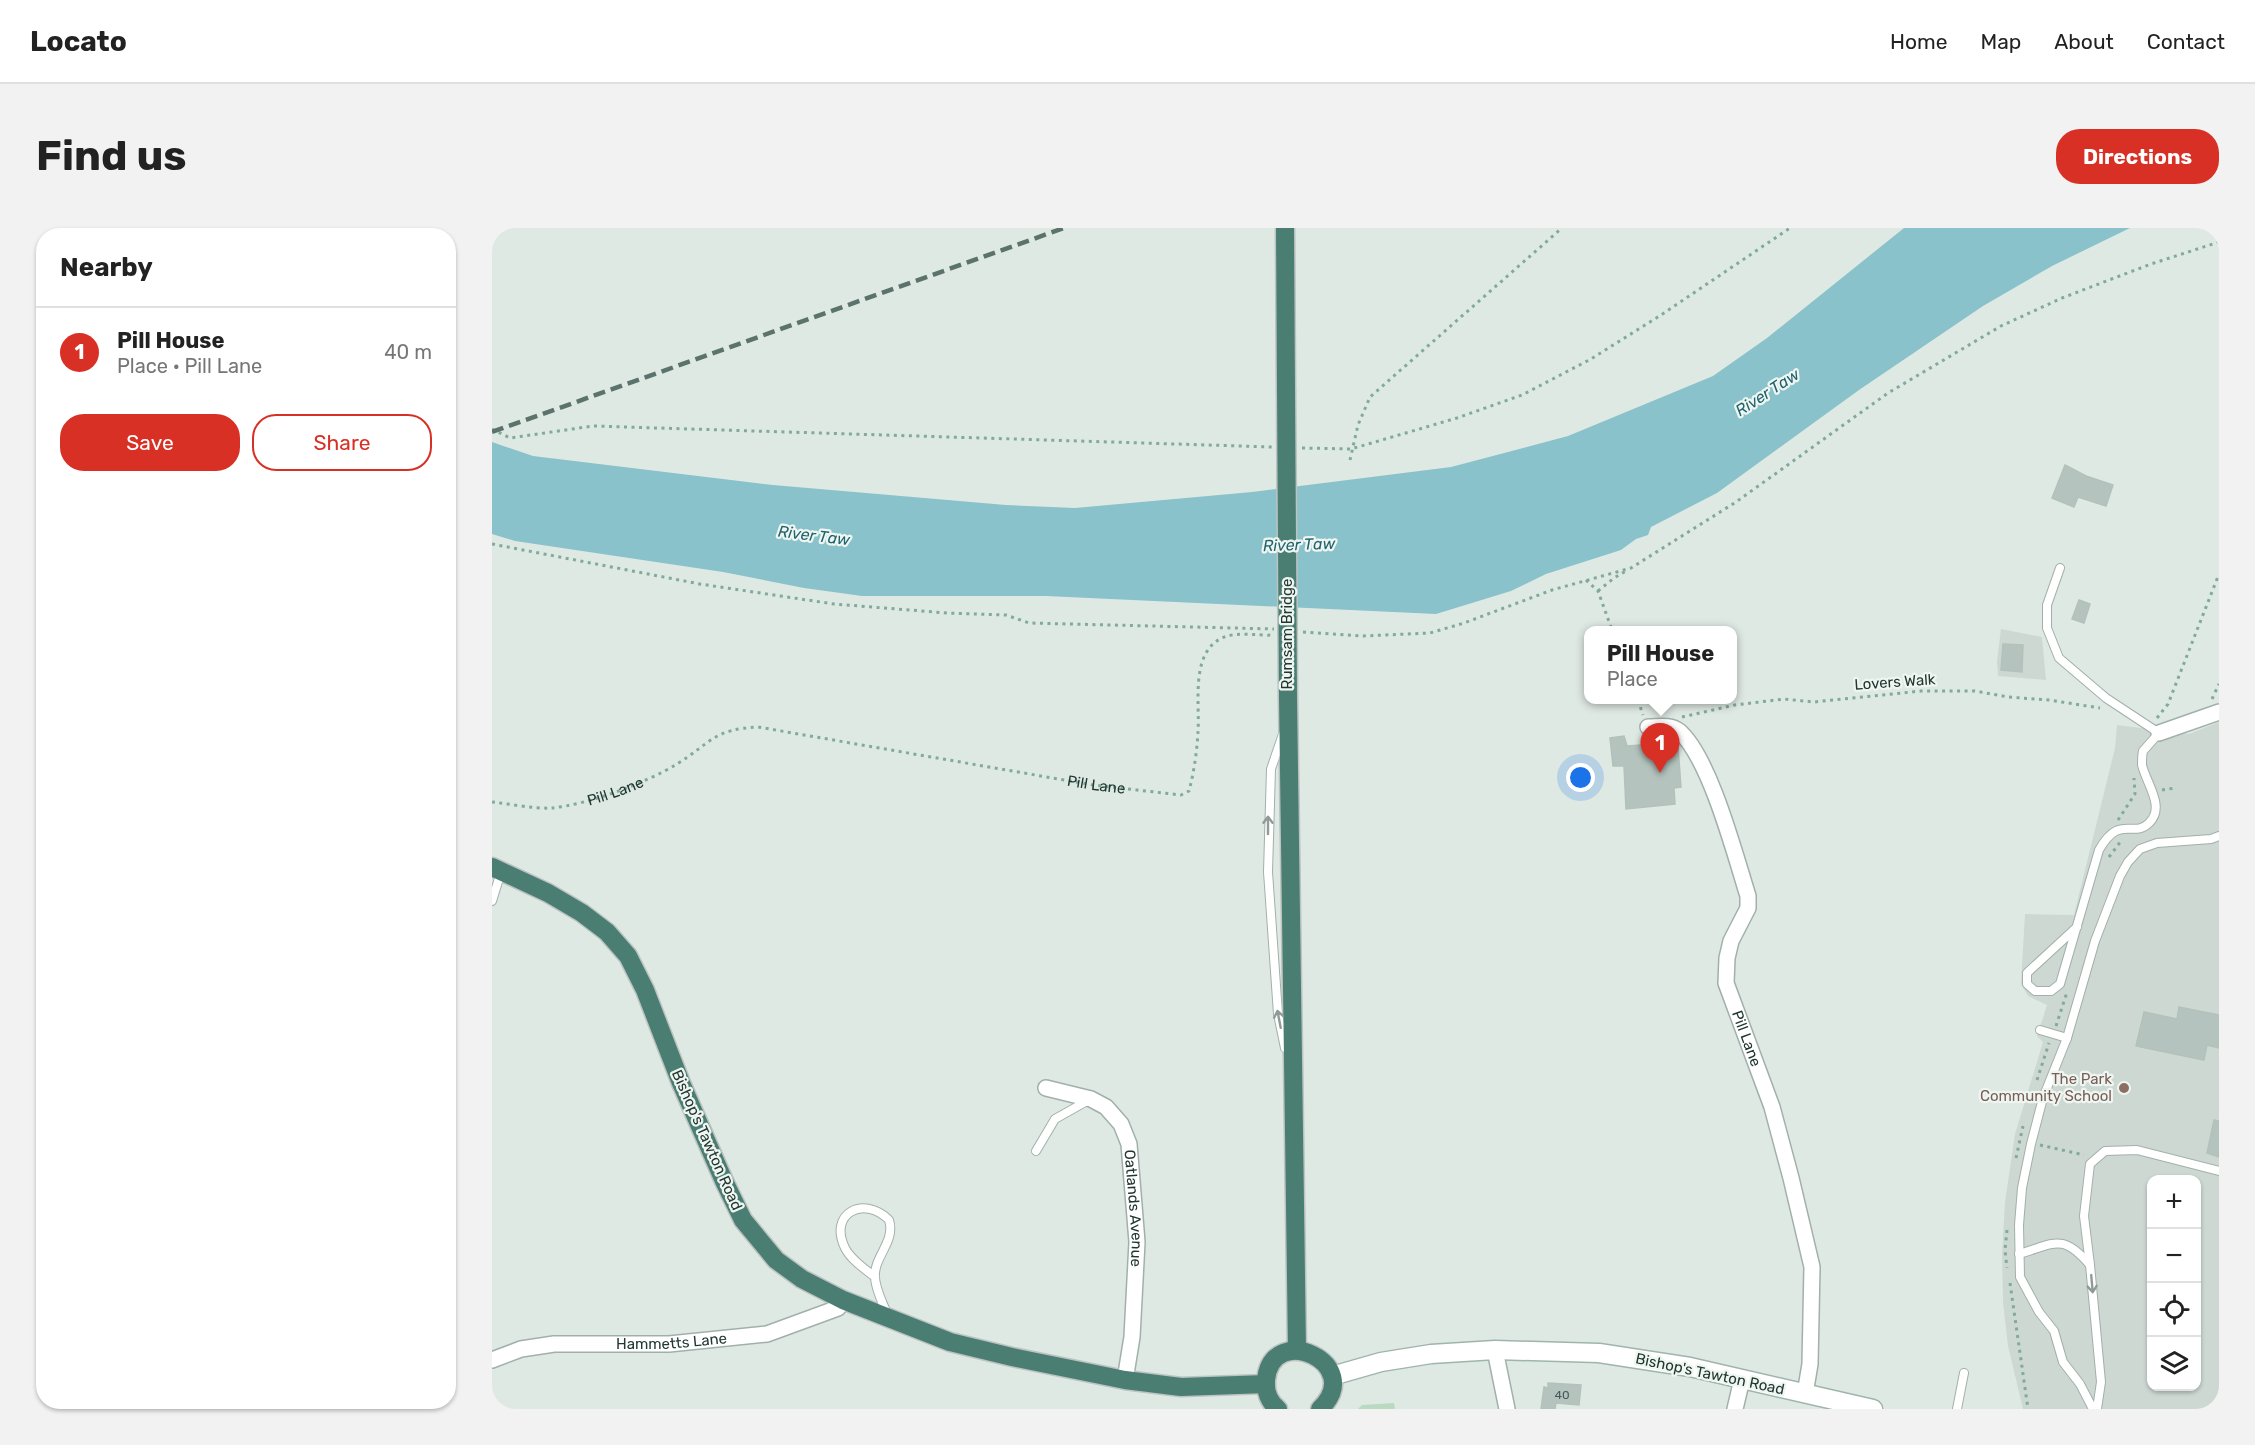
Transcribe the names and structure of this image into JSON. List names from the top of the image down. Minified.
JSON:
{"streets":{"highway":["Rumsam Bridge","Bishop's Tawton Road"],"street":["Pill Lane","Oatlands Avenue","Hammetts Lane"],"path":["Lovers Walk"]},"crossings":[["Lovers Walk","Pill Lane"],["Pill Lane","Bishop's Tawton Road"],["Bishop's Tawton Road","Oatlands Avenue"],["Bishop's Tawton Road","Hammetts Lane"]],"water":["River Taw"],"places":["The Park Community School"],"house_numbers":["40"],"page":{"header":"Locato","nav":["Home","Map","About","Contact"],"buttons":["Directions",["Save","Share"]],"title":"Find us","heading":"Nearby","list":[{"mark":"1","name":"Pill House","note":"Place · Pill Lane","value":"40 m"}],"popup":["Pill House","Place"],"pins":"1","map_buttons":["+","−"]}}
